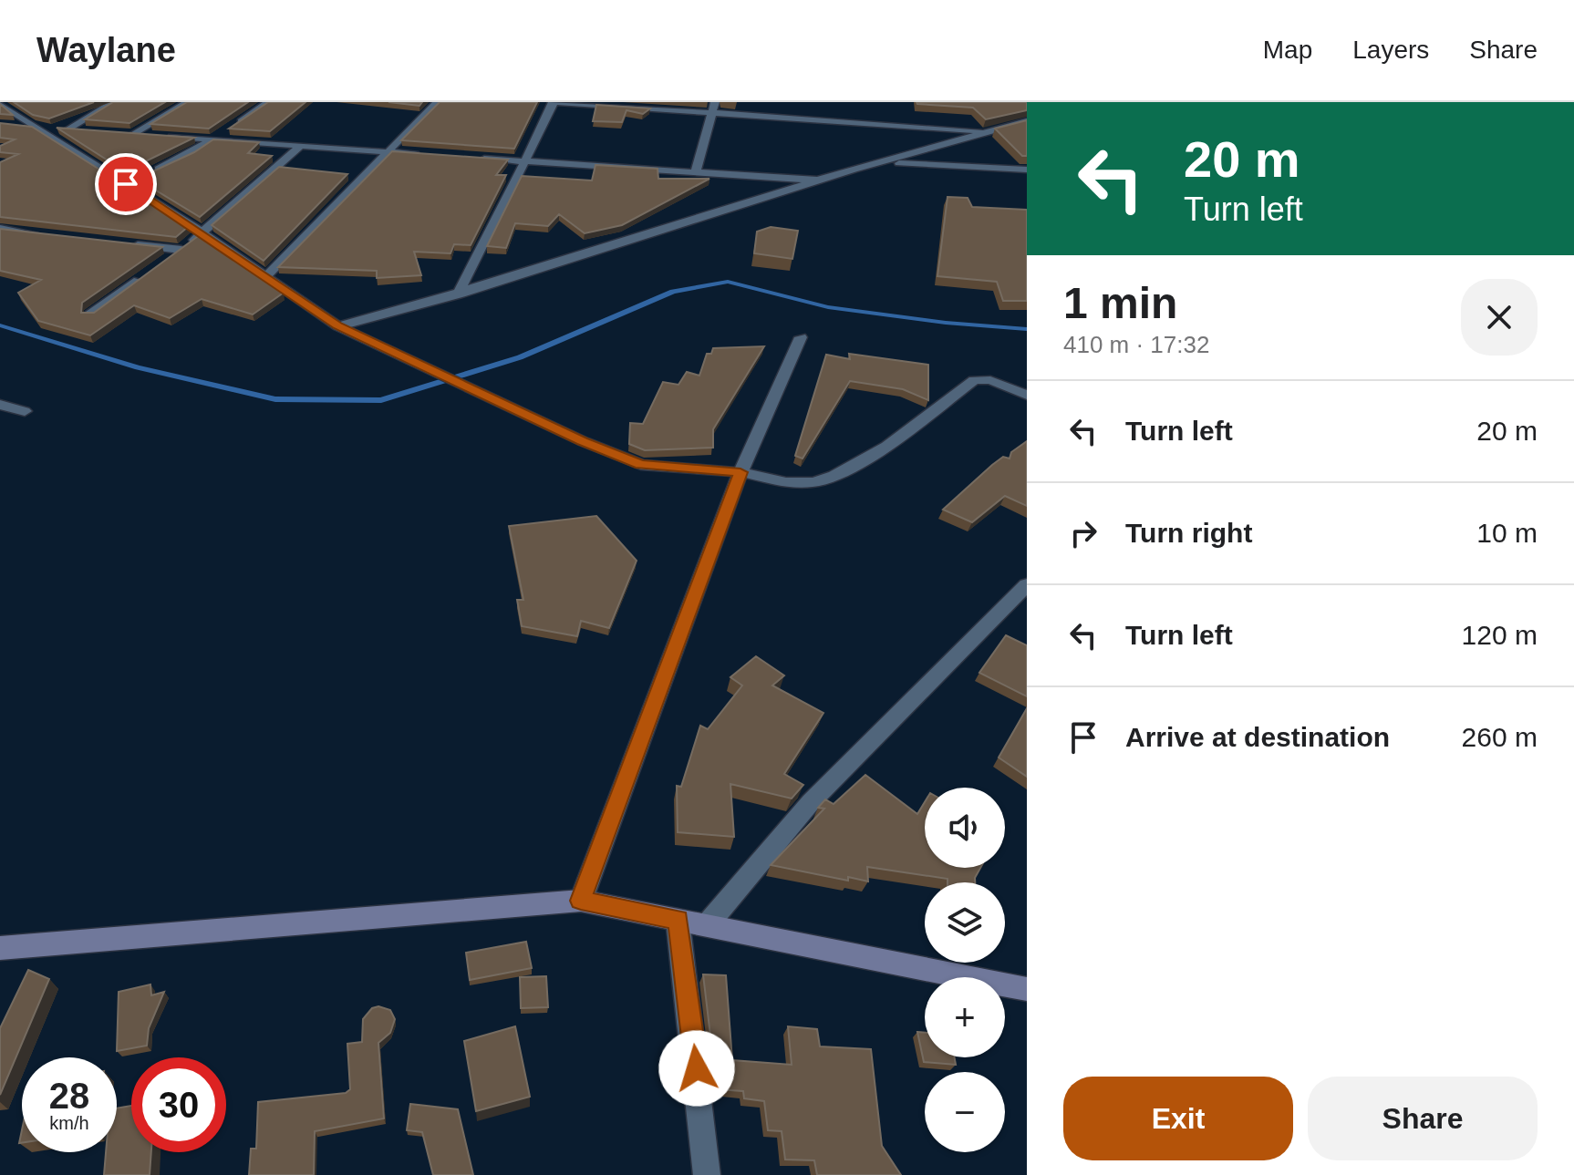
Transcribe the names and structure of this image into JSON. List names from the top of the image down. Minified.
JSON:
{"page":{"header":"Waylane","nav":["Map","Layers","Share"],"turn":["20 m","Turn left"],"heading":["1 min","410 m · 17:32"],"list":[{"name":"Turn left","value":"20 m"},{"name":"Turn right","value":"10 m"},{"name":"Turn left","value":"120 m"},{"name":"Arrive at destination","value":"260 m"}],"map_buttons":["+","−"],"speed":"28 km/h","limit":"30","buttons":["Exit","Share"]}}
